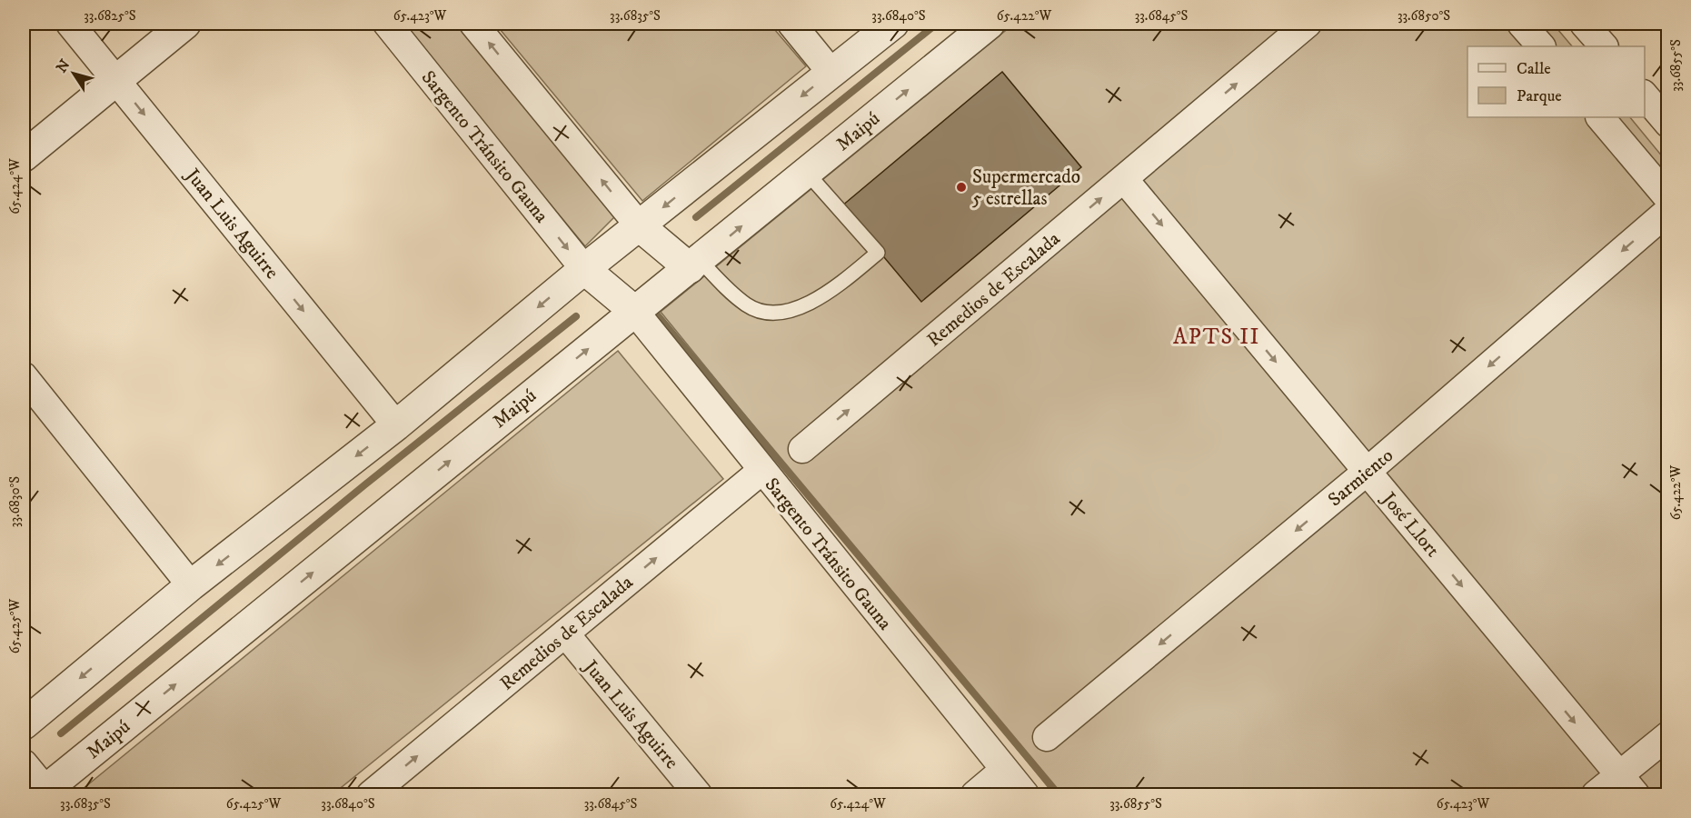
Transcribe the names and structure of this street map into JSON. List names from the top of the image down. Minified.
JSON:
{"streets":{"street":["Maipú","Sargento Tránsito Gauna","Juan Luis Aguirre","Remedios de Escalada","Sarmiento","José Llort"]},"crossings":[["Maipú","Sargento Tránsito Gauna"],["Sargento Tránsito Gauna","Remedios de Escalada"],["Juan Luis Aguirre","Remedios de Escalada"],["Remedios de Escalada","José Llort"],["Sarmiento","José Llort"]],"one_way":["Juan Luis Aguirre","Remedios de Escalada","Sarmiento","José Llort"],"districts":["APTS II"],"places":["Supermercado 5 estrellas"],"legend":["Calle","Parque"],"north":"top left","coordinates":["33.6825°S","65.423°W","33.6835°S","33.6840°S","65.422°W","33.6845°S","33.6850°S","33.6855°S","65.424°W","33.6830°S","65.425°W"]}
